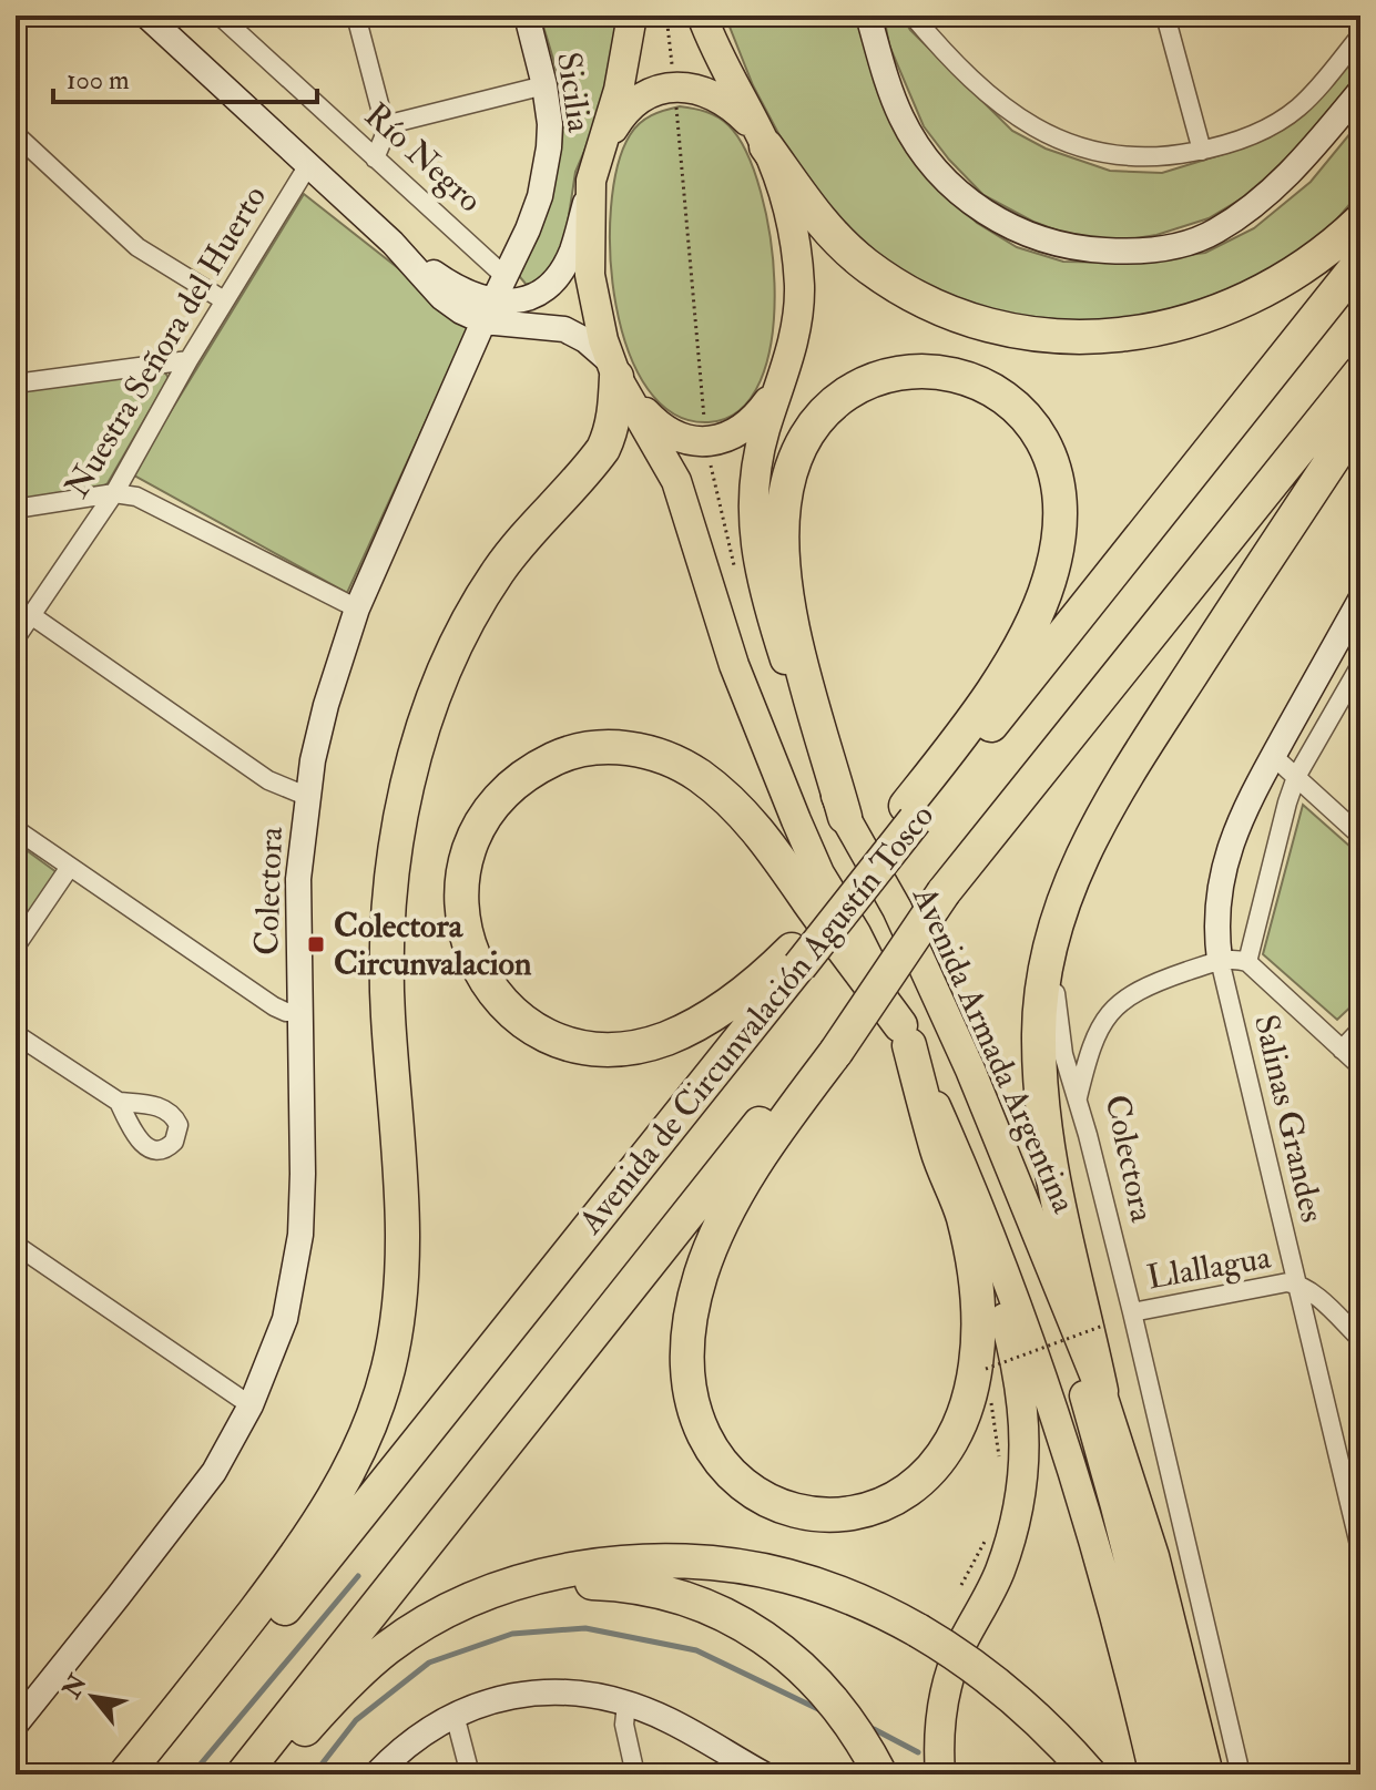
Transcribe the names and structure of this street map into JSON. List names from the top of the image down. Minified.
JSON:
{"streets":{"highway":["Avenida de Circunvalación Agustín Tosco"],"main road":["Avenida Armada Argentina"],"street":["Sicilia","Río Negro","Nuestra Señora del Huerto","Colectora","Salinas Grandes","Llallagua"]},"crossings":[["Sicilia","Río Negro"],["Sicilia","Colectora"],["Río Negro","Colectora"],["Colectora","Salinas Grandes"],["Colectora","Llallagua"],["Salinas Grandes","Llallagua"]],"places":{"transit":["Colectora Circunvalacion"]},"scale_bar":"100 m","north":"top left"}
